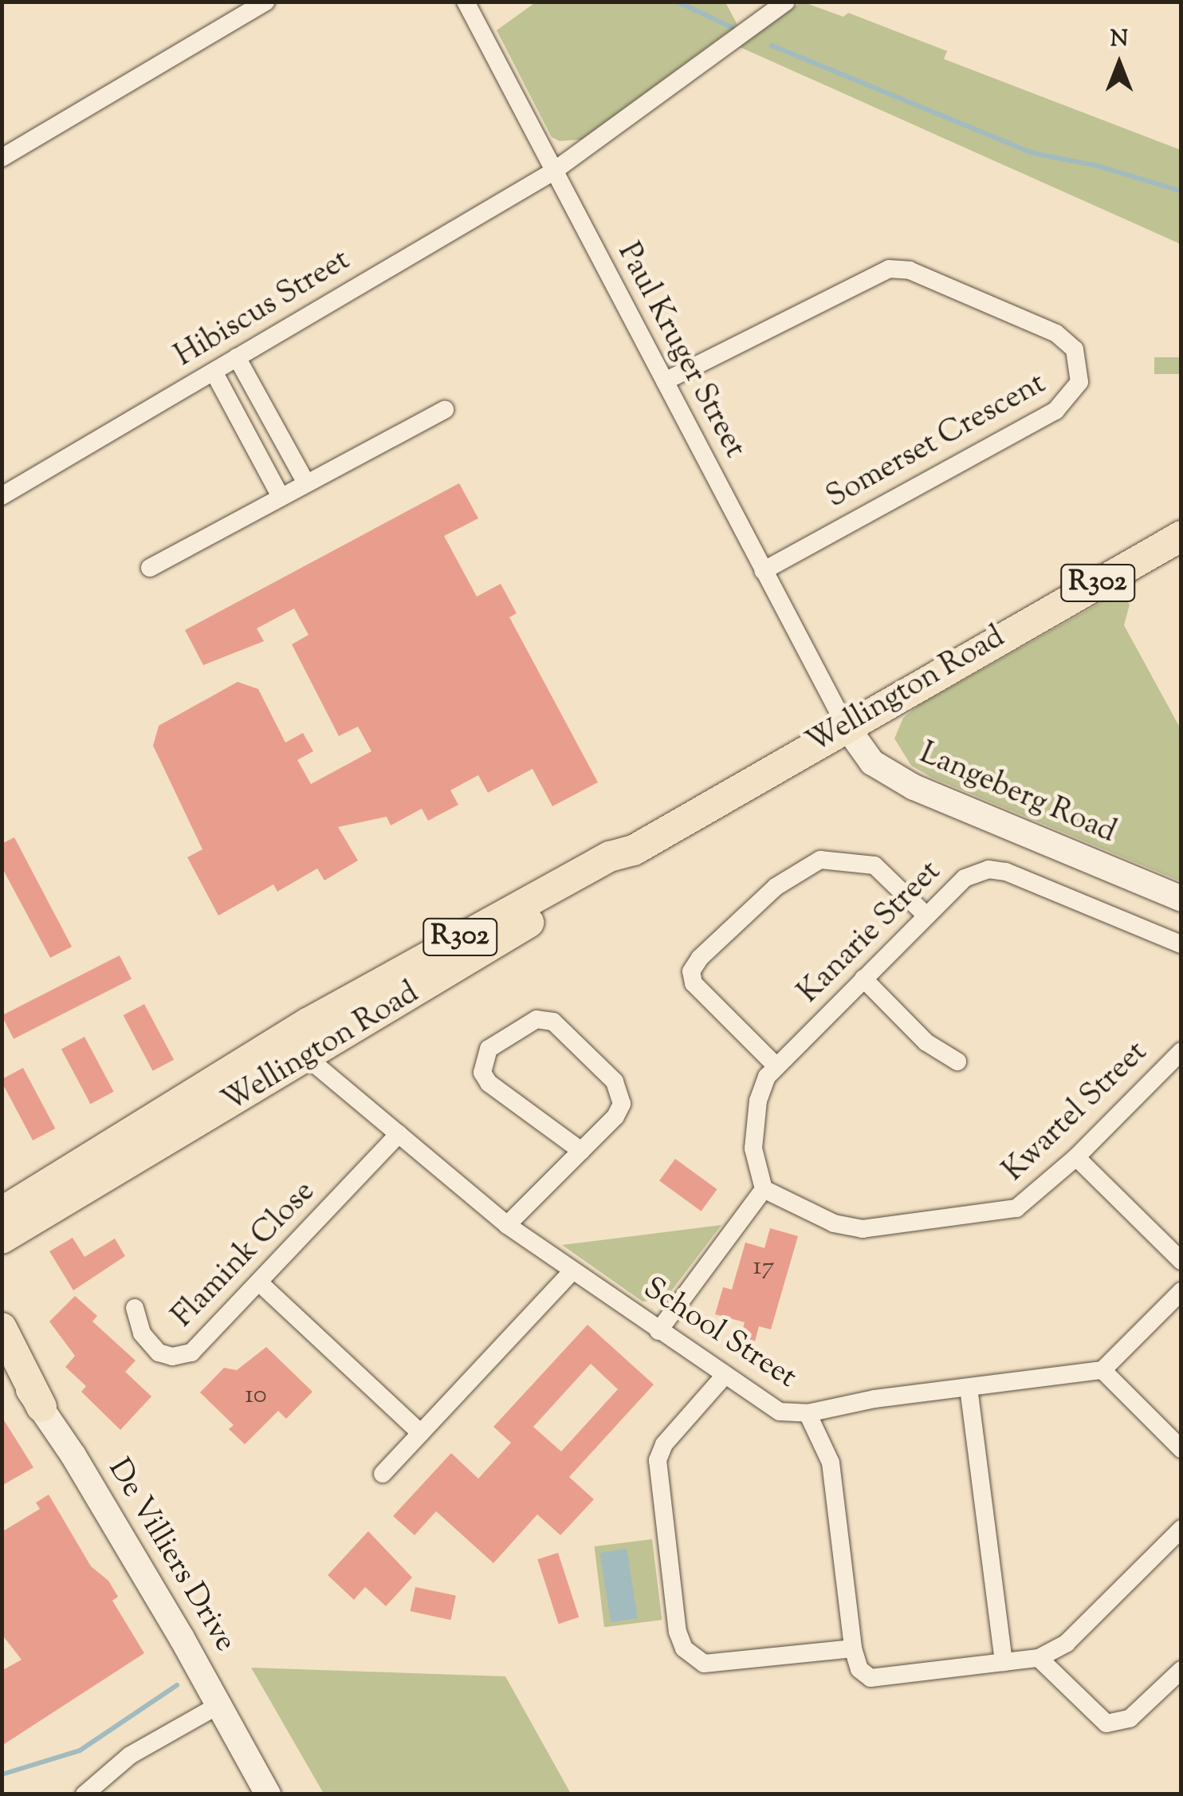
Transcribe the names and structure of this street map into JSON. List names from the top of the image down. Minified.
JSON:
{"streets":{"main road":["R302","Wellington Road"],"street":["Hibiscus Street","Paul Kruger Street","Somerset Crescent","Langeberg Road","Kanarie Street","Kwartel Street","Flamink Close","School Street","De Villiers Drive"]},"crossings":[["Hibiscus Street","Paul Kruger Street"],["Paul Kruger Street","Somerset Crescent"],["Paul Kruger Street","Wellington Road"],["Paul Kruger Street","Langeberg Road"],["Wellington Road","Langeberg Road"],["Wellington Road","School Street"],["Kanarie Street","Kwartel Street"],["Flamink Close","School Street"]],"house_numbers":["17","10"],"north":"top"}
